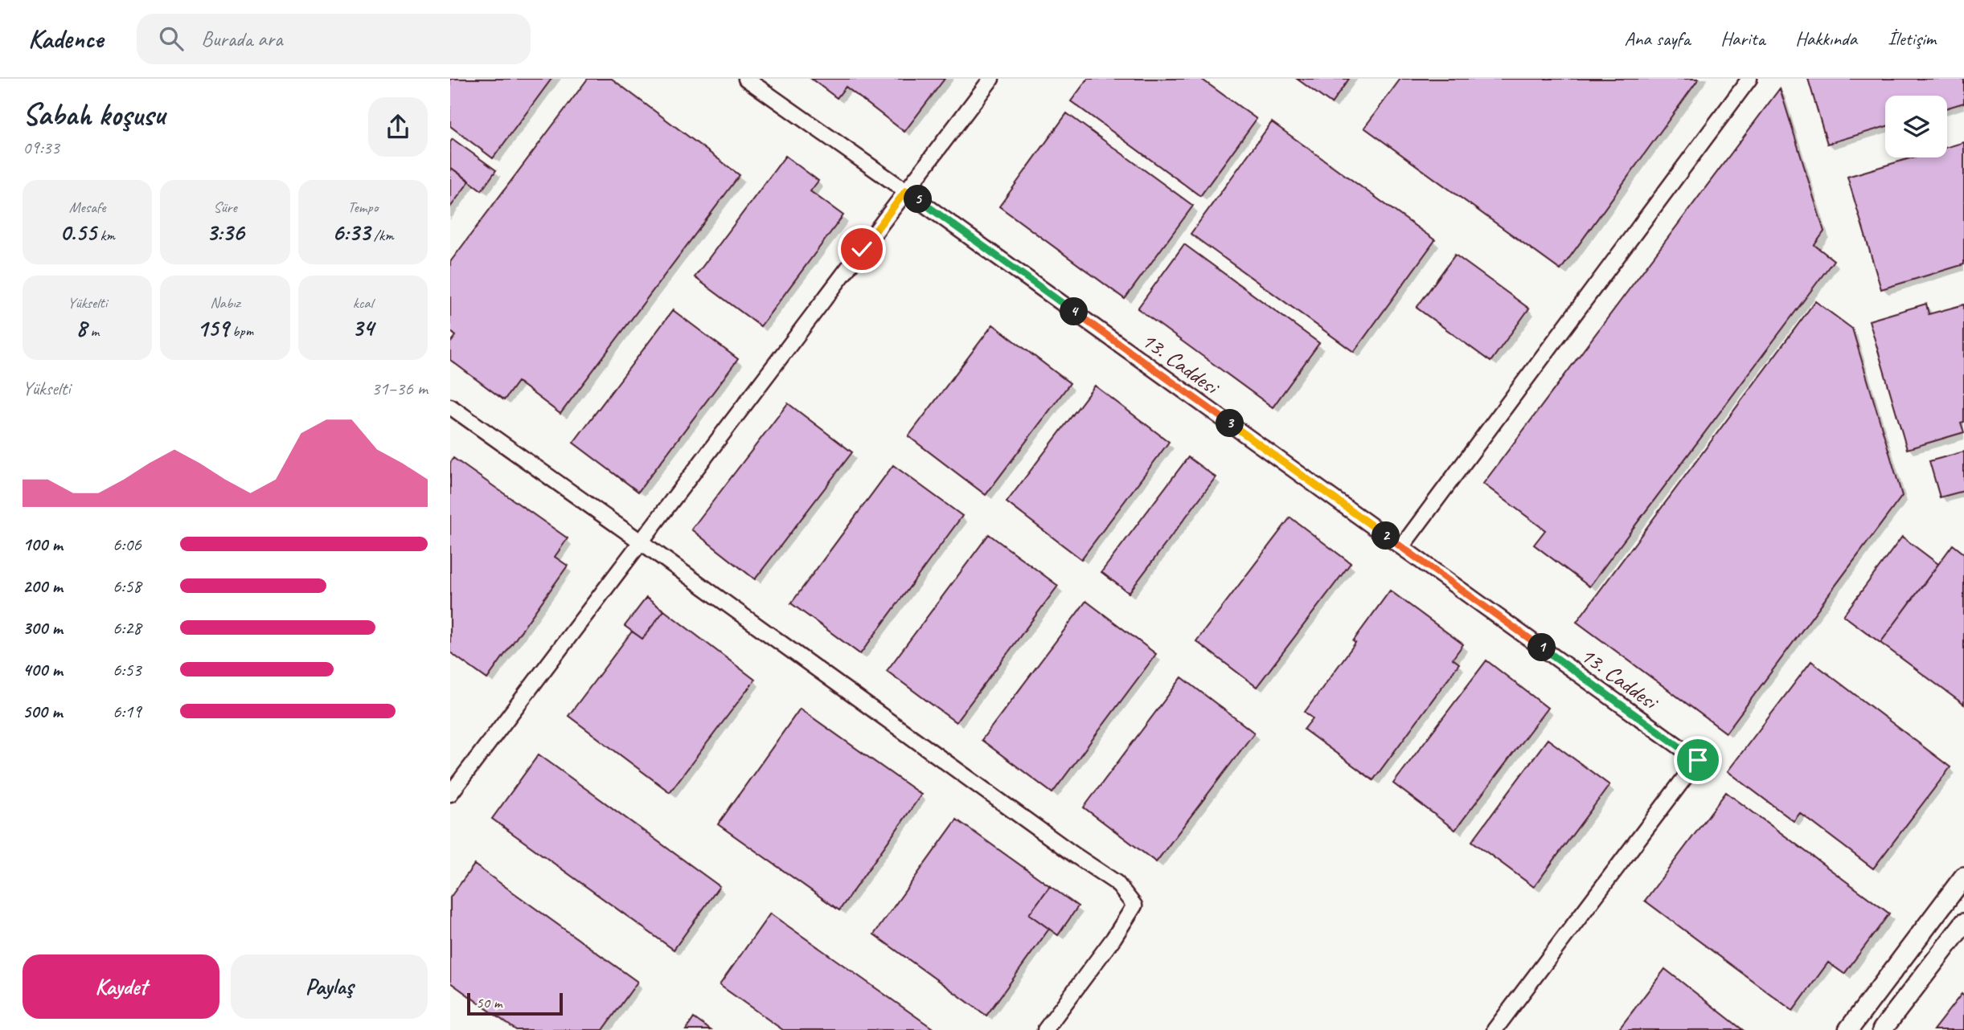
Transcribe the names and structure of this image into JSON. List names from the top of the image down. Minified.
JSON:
{"streets":{"street":["13. Caddesi"]},"scale_bar":"50 m","page":{"header":"Kadence","search":"Burada ara","nav":["Ana sayfa","Harita","Hakkında","İletişim"],"heading":["Sabah koşusu","09:33"],"stats":[["Mesafe","0.55 km"],["Süre","3:36"],["Tempo","6:33 /km"],["Yükselti","8 m"],["Nabız","159 bpm"],["kcal","34"]],"pins":["5","4","3","2","1"],"chart":["Yükselti","31–36 m"],"list":[{"name":"100 m","note":"6:06"},{"name":"200 m","note":"6:58"},{"name":"300 m","note":"6:28"},{"name":"400 m","note":"6:53"},{"name":"500 m","note":"6:19"}],"buttons":["Kaydet","Paylaş"],"scale":"50 m"}}
